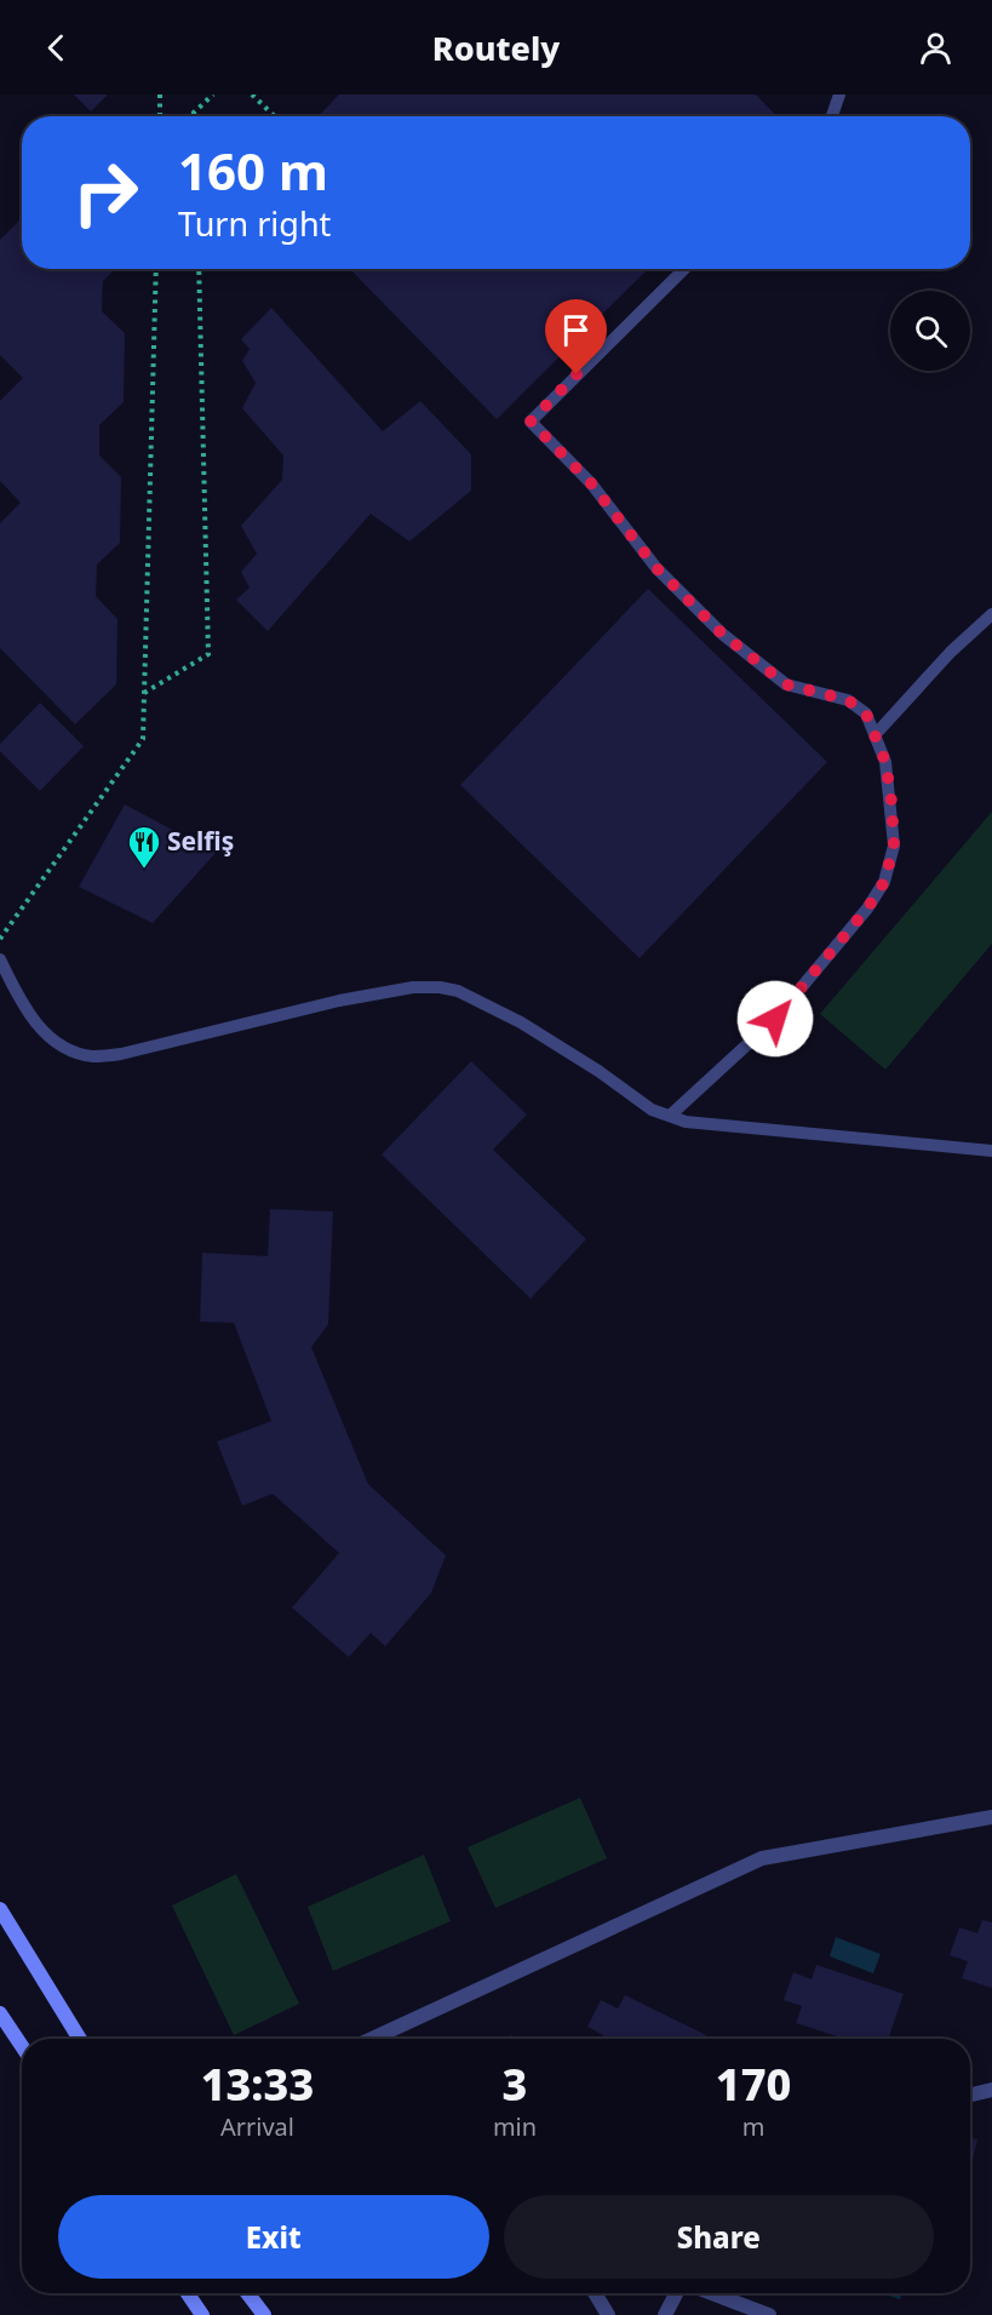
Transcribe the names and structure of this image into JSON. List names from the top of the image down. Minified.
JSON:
{"places":{"restaurant":["Selfiş"]},"page":{"header":"Routely","turn":["160 m","Turn right"],"eta":["13:33","Arrival","3","min","170","m"],"buttons":["Exit","Share"]}}
